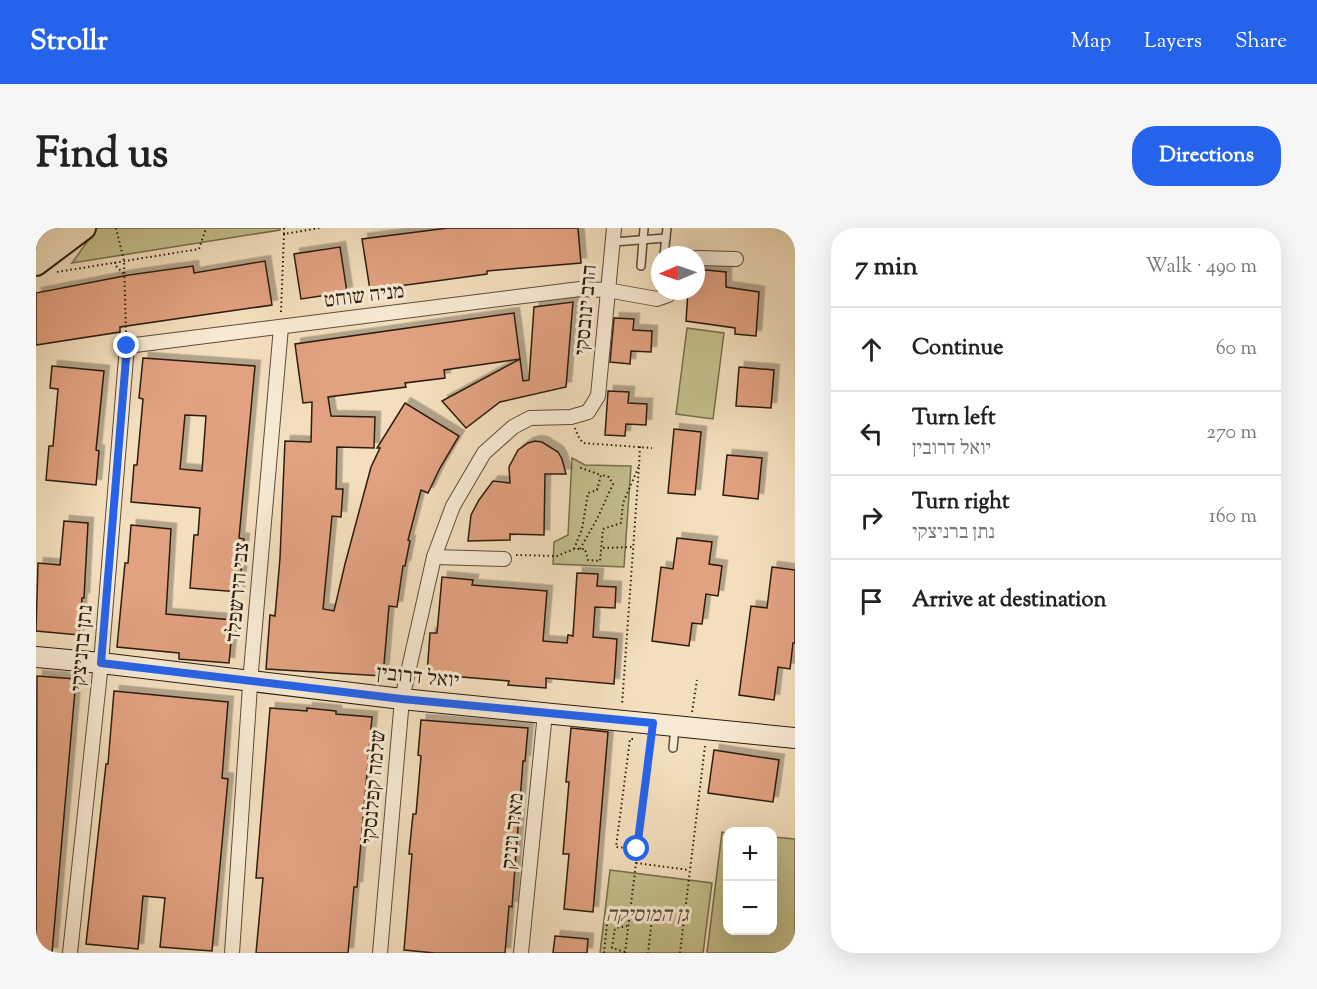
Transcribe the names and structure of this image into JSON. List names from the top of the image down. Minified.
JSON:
{"streets":{"street":["מניה שוחט","הרב ינובסקי","צבי הירשפלד","נתן ברניצקי","יואל דרובין","שלמה קפלנסקי","מאיר ויניק"]},"crossings":[["מניה שוחט","הרב ינובסקי"],["מניה שוחט","צבי הירשפלד"],["מניה שוחט","נתן ברניצקי"],["הרב ינובסקי","שלמה קפלנסקי"],["צבי הירשפלד","יואל דרובין"],["נתן ברניצקי","יואל דרובין"],["יואל דרובין","שלמה קפלנסקי"],["יואל דרובין","מאיר ויניק"]],"parks":["גן המוסיקה"],"north":"left","page":{"header":"Strollr","nav":["Map","Layers","Share"],"title":"Find us","buttons":"Directions","heading":["7 min","Walk · 490 m"],"list":[["Continue","60 m"],["Turn left","יואל דרובין","270 m"],["Turn right","נתן ברניצקי","160 m"],"Arrive at destination"],"map_buttons":["+","−"]}}
